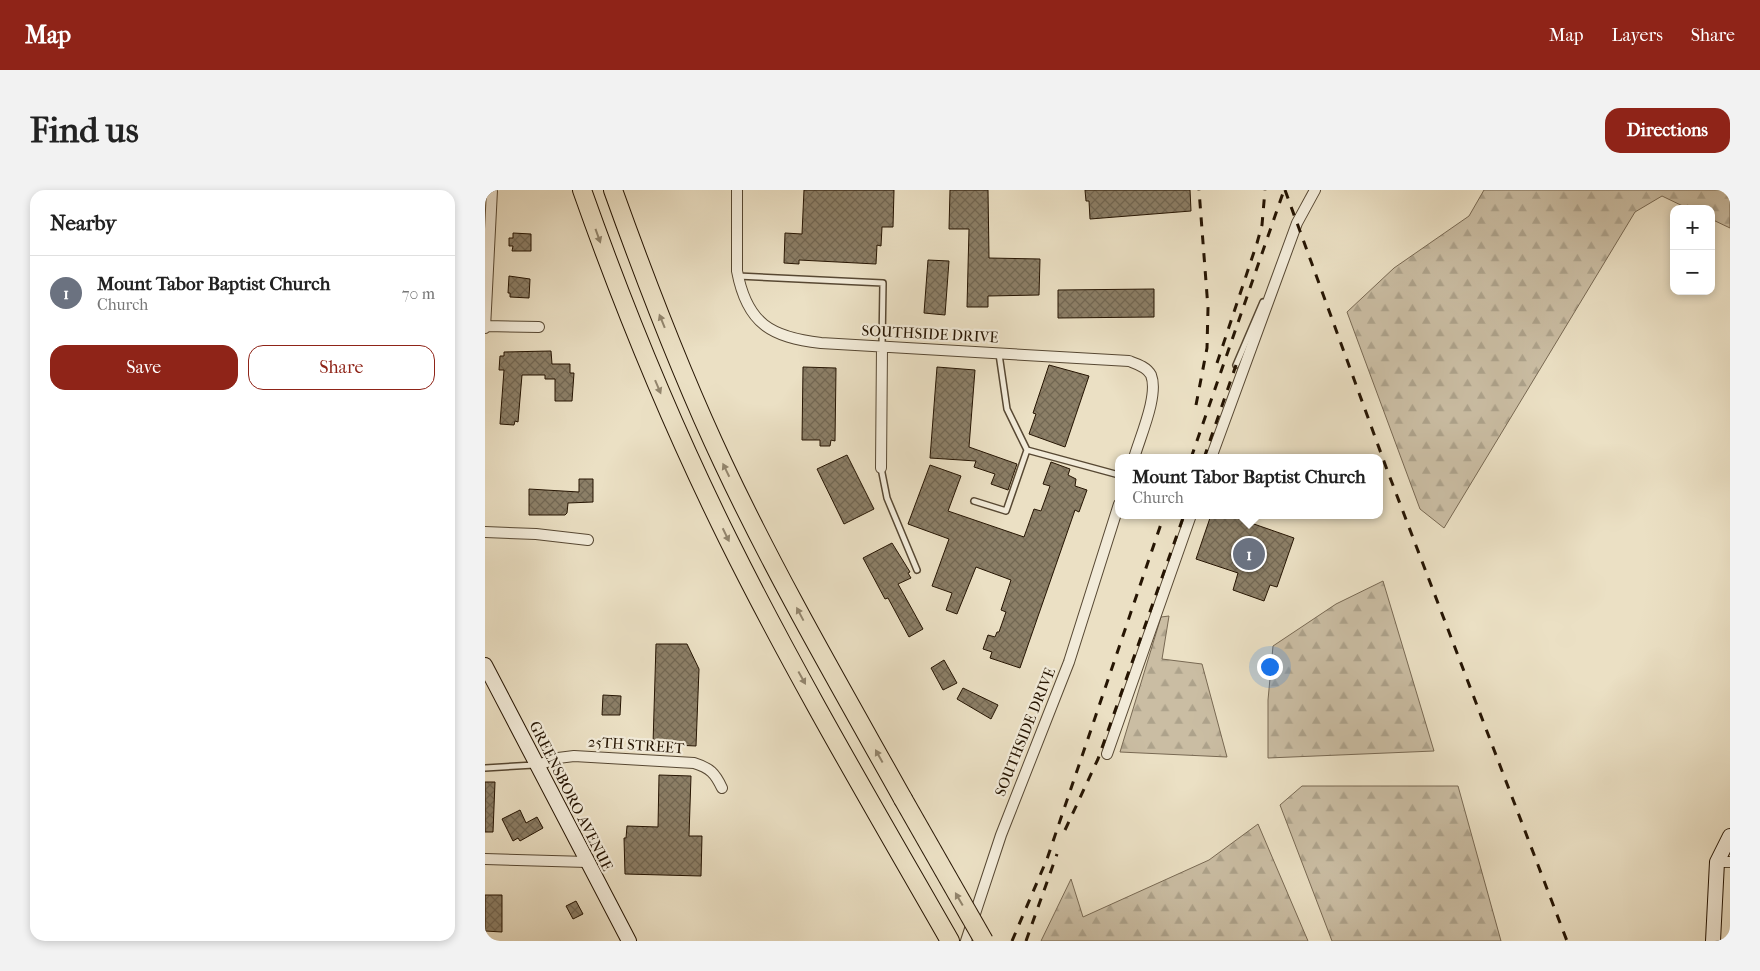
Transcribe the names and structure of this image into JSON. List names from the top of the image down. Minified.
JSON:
{"streets":{"main road":["GREENSBORO AVENUE"],"street":["SOUTHSIDE DRIVE","25TH STREET"]},"crossings":[["25TH STREET","GREENSBORO AVENUE"]],"page":{"header":"Map","nav":["Map","Layers","Share"],"buttons":["Directions",["Save","Share"]],"title":"Find us","heading":"Nearby","map_buttons":["+","−"],"list":[{"mark":"1","name":"Mount Tabor Baptist Church","note":"Church","value":"70 m"}],"popup":["Mount Tabor Baptist Church","Church"],"pins":"1"}}
